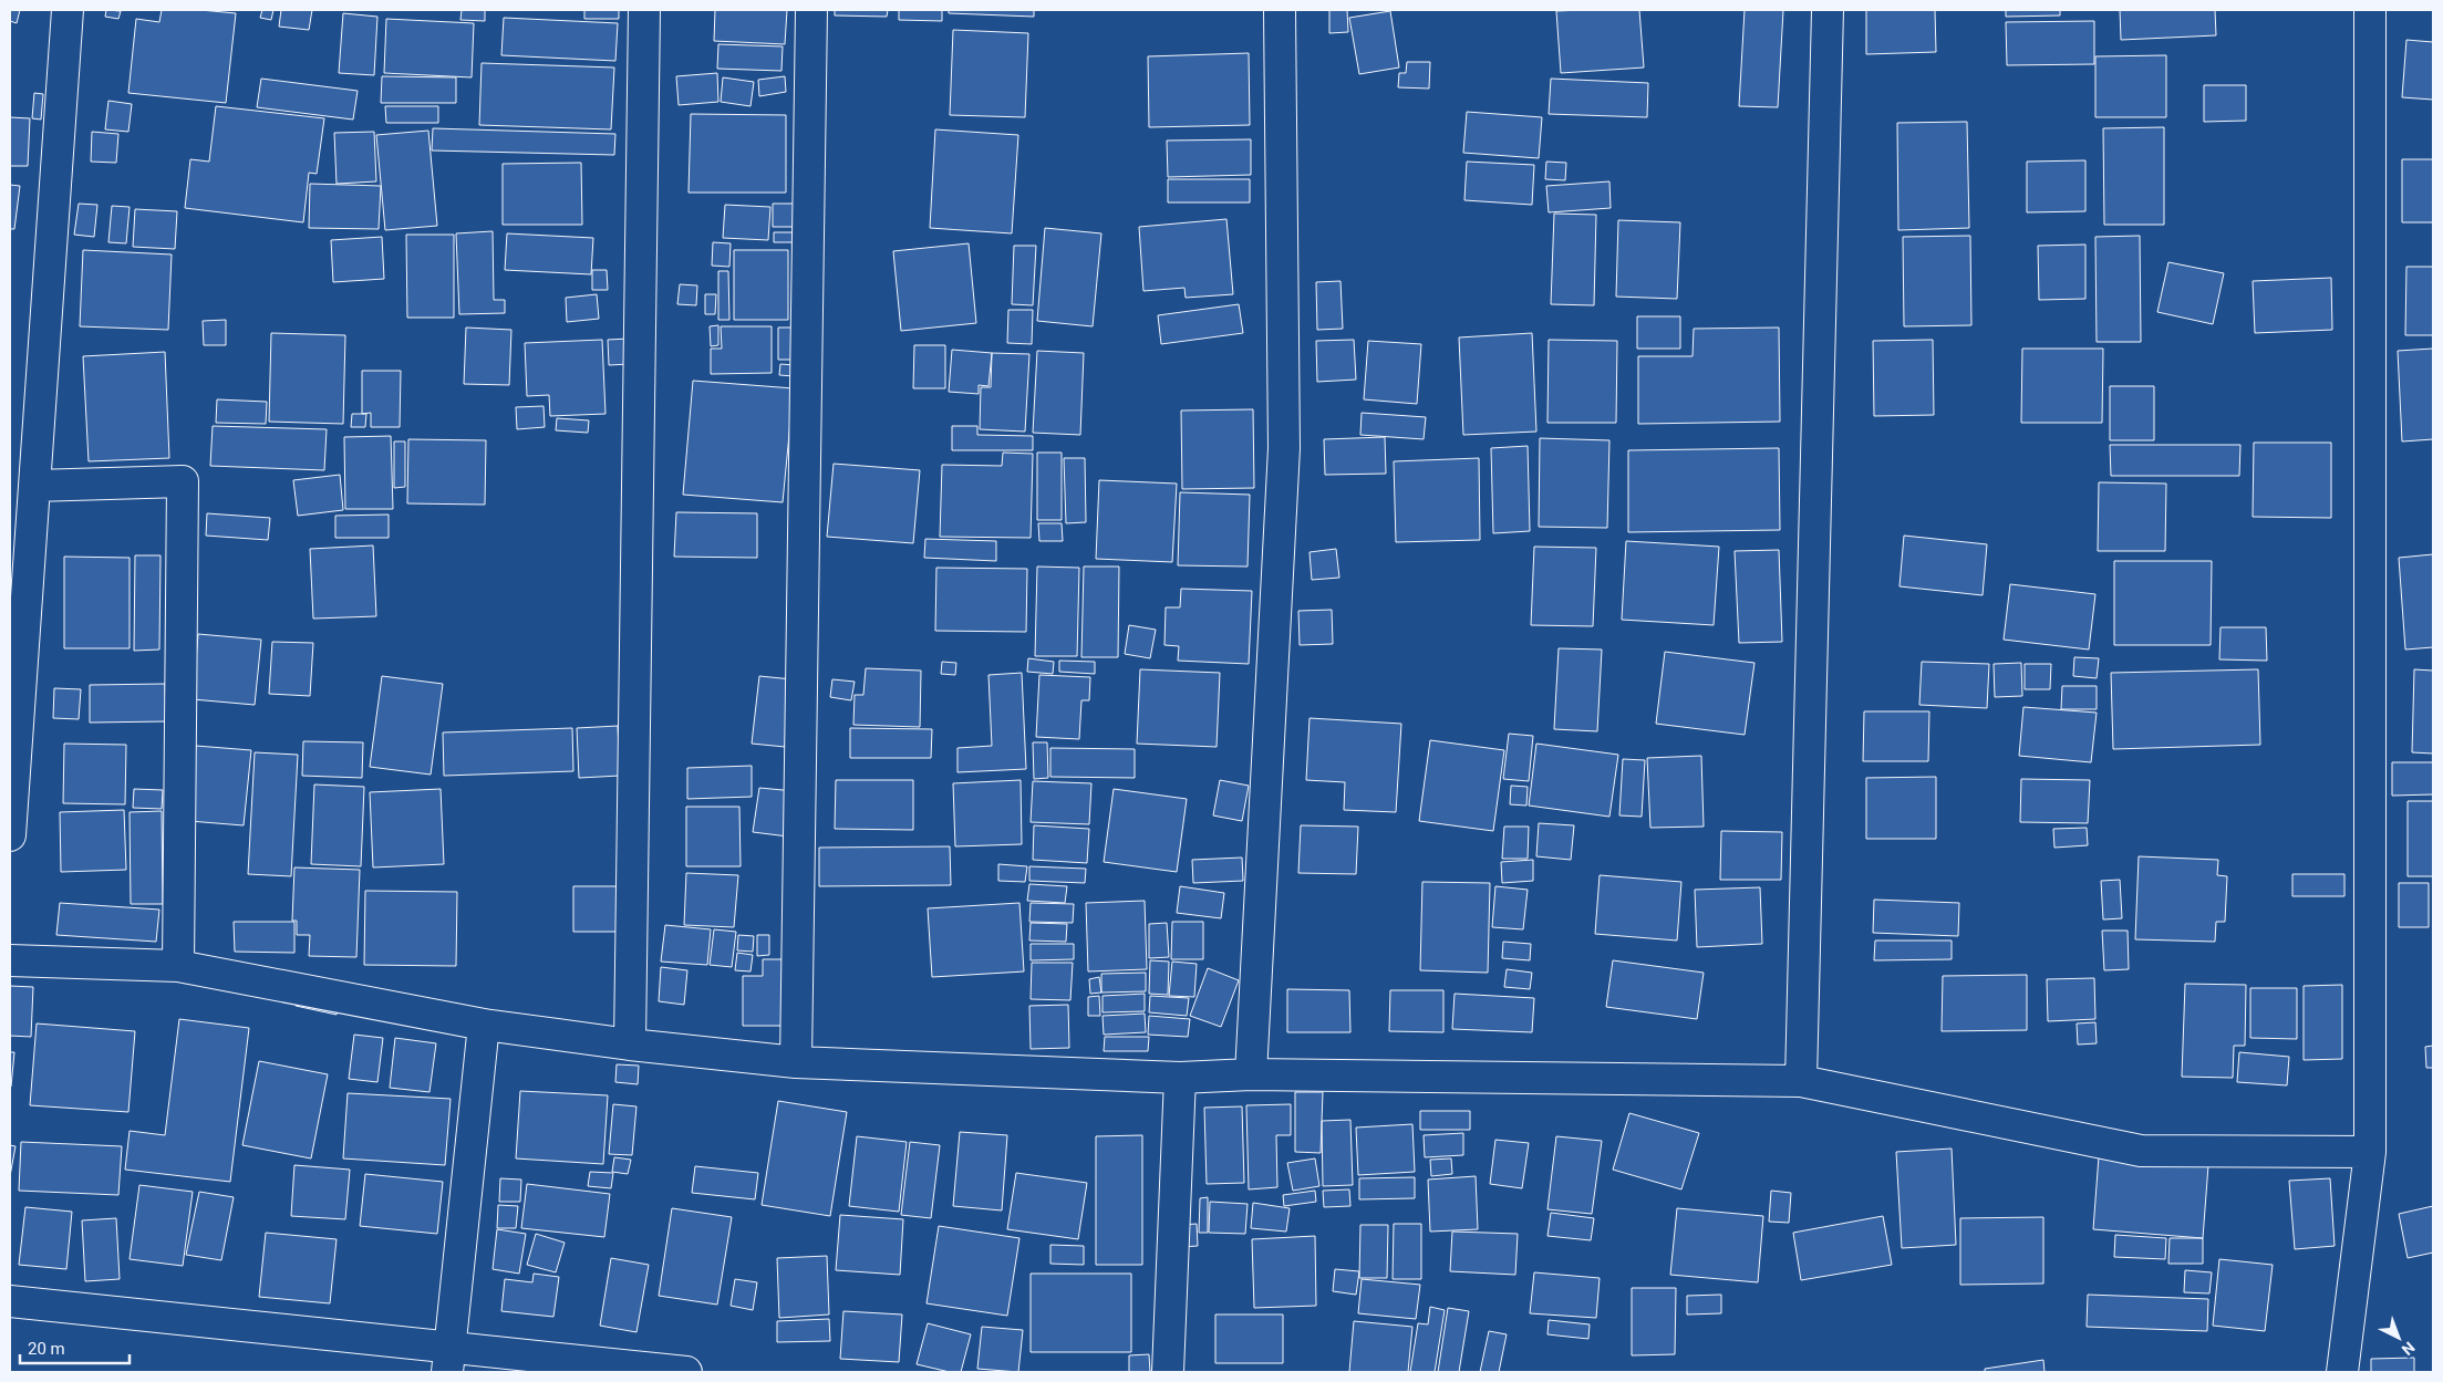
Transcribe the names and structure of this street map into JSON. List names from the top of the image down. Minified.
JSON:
{"scale_bar":"20 m","north":"bottom right"}
